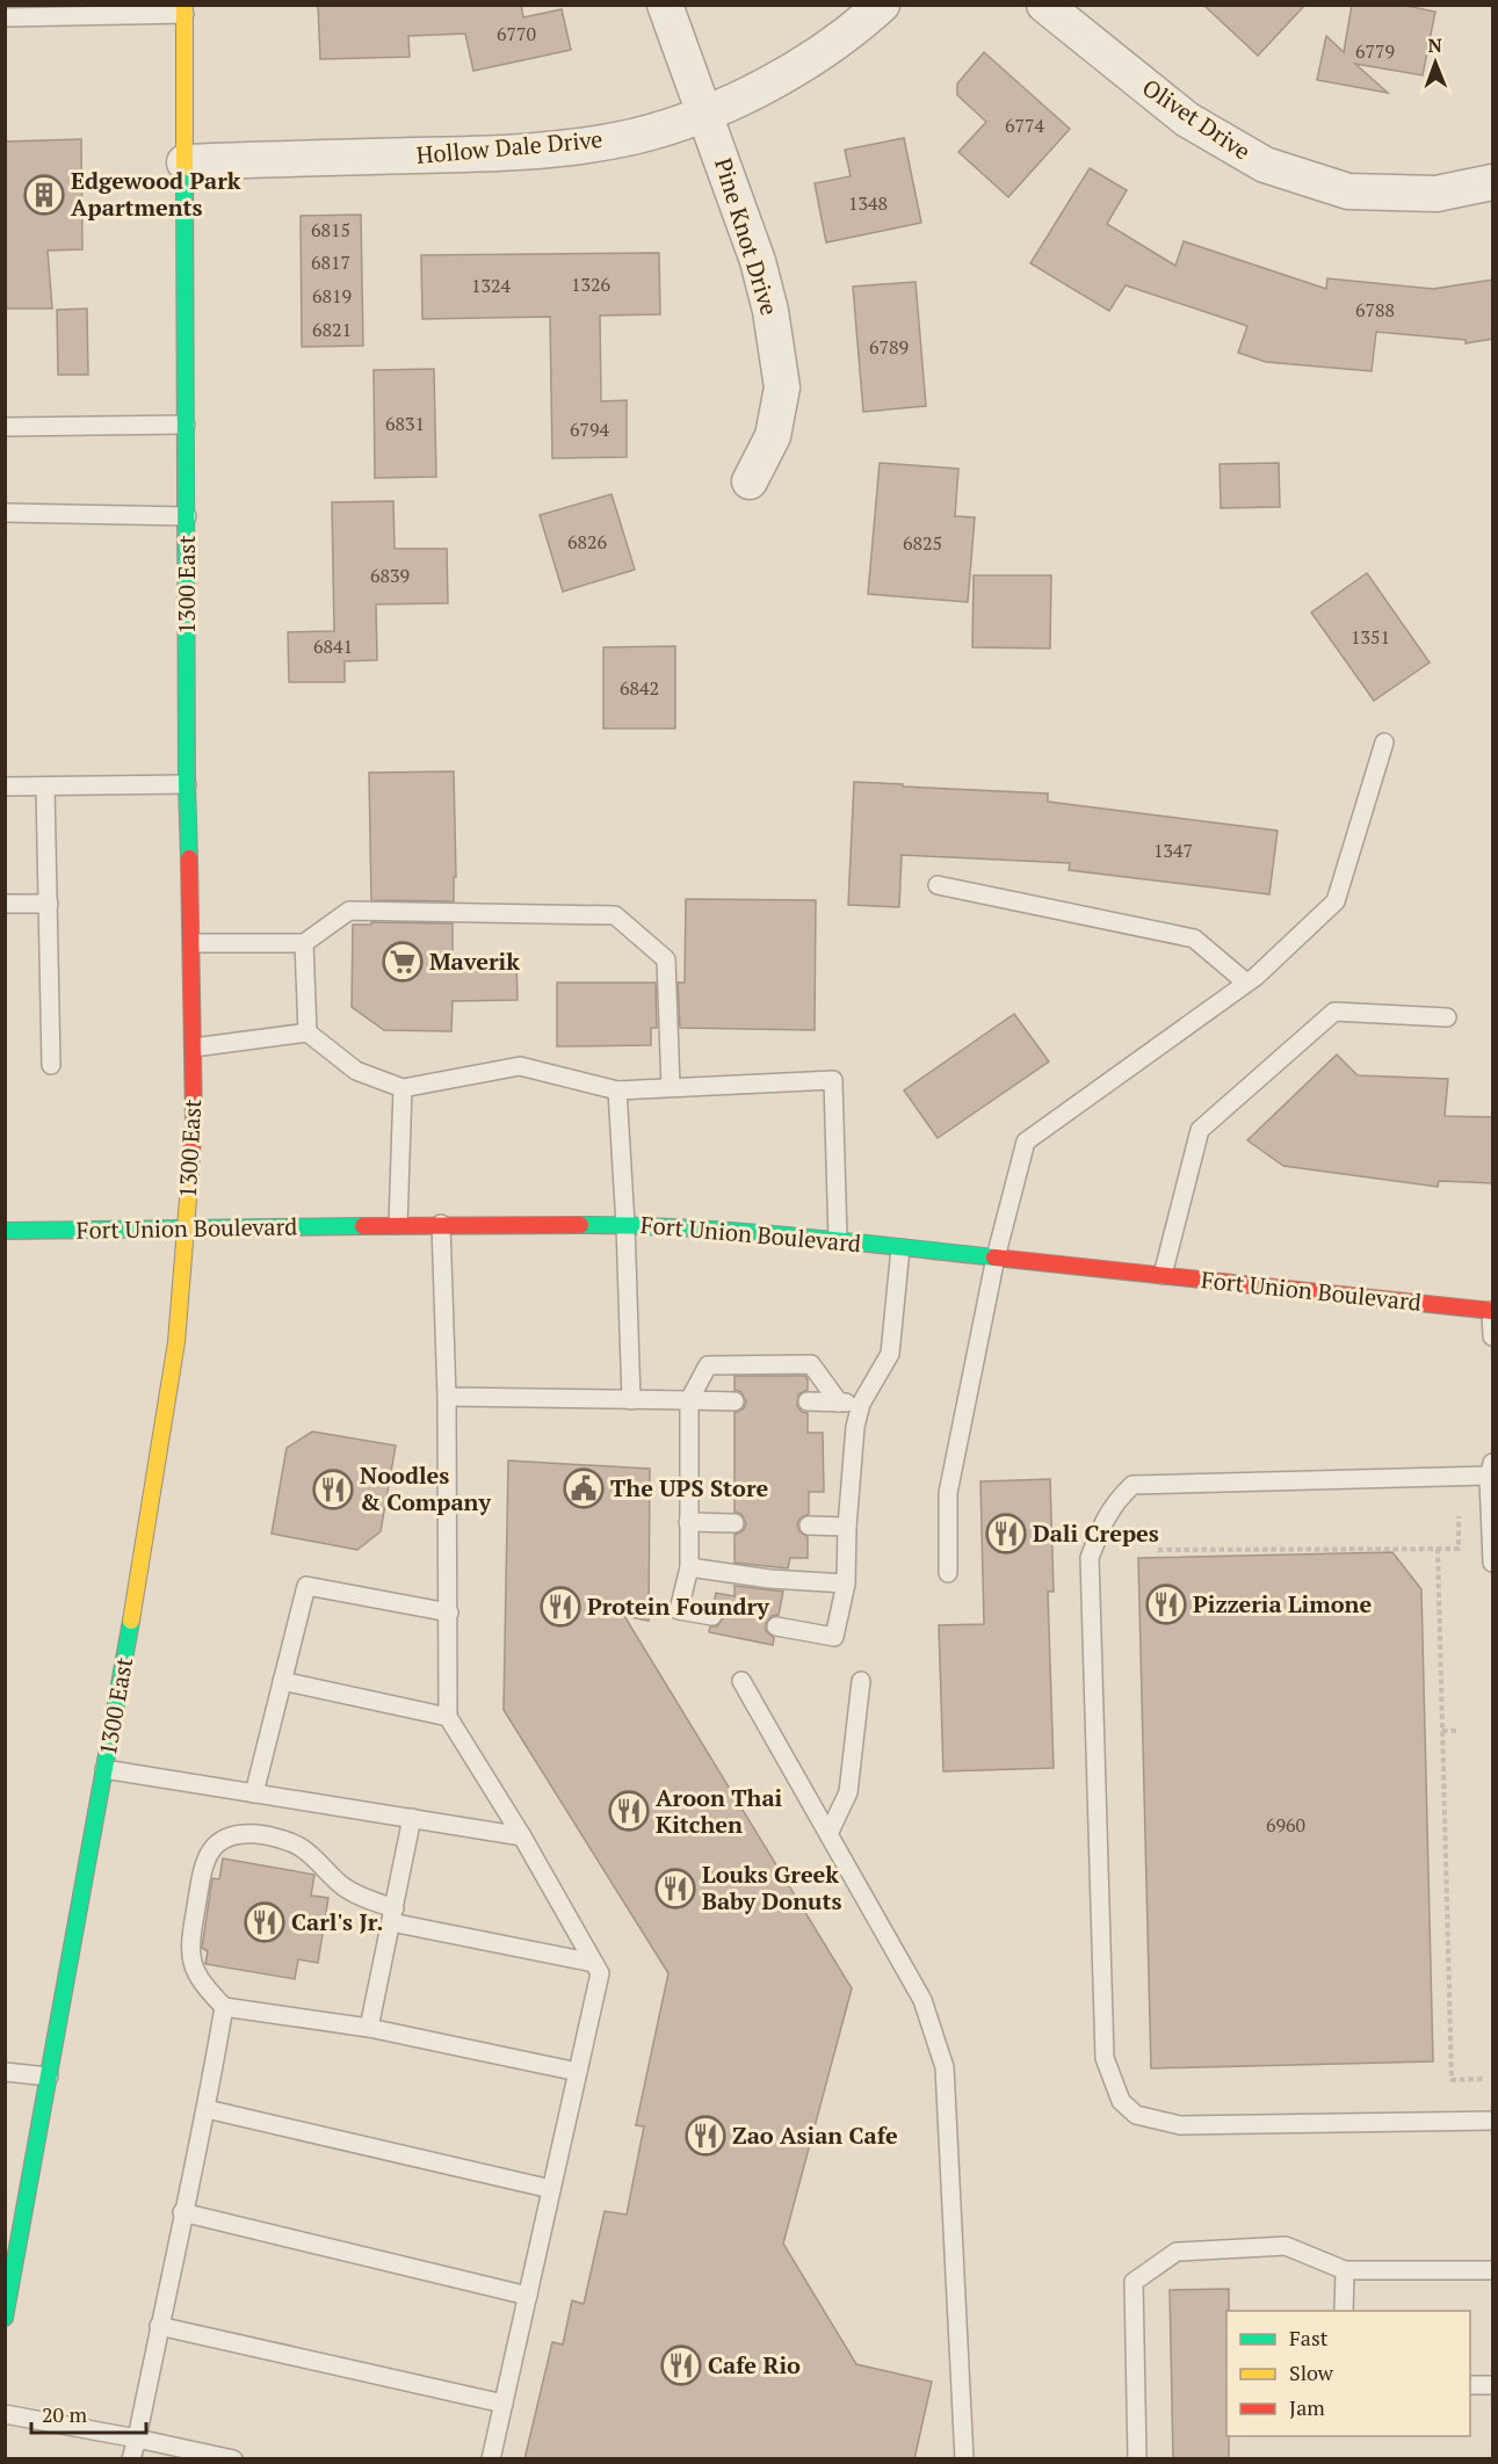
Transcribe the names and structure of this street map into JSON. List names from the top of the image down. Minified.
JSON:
{"streets":{"main road":["1300 East","Fort Union Boulevard"],"street":["Olivet Drive","Hollow Dale Drive","Pine Knot Drive"]},"crossings":[["Hollow Dale Drive","Pine Knot Drive"],["Hollow Dale Drive","1300 East"],["1300 East","Fort Union Boulevard"]],"places":{"building":["Edgewood Park Apartments"],"supermarket":["Maverik"],"public building":["The UPS Store"],"restaurant":["Noodles & Company","Dali Crepes","Pizzeria Limone","Protein Foundry","Aroon Thai Kitchen","Louks Greek Baby Donuts","Carl's Jr.","Zao Asian Cafe","Cafe Rio"]},"house_numbers":["6770","6779","6774","1348","6815","6817","1326","1324","6819","6788","6821","6789","6831","6794","6826","6825","6839","1351","6841","6842","1347","6960"],"legend":["Fast","Slow","Jam"],"scale_bar":"20 m","north":"top"}
